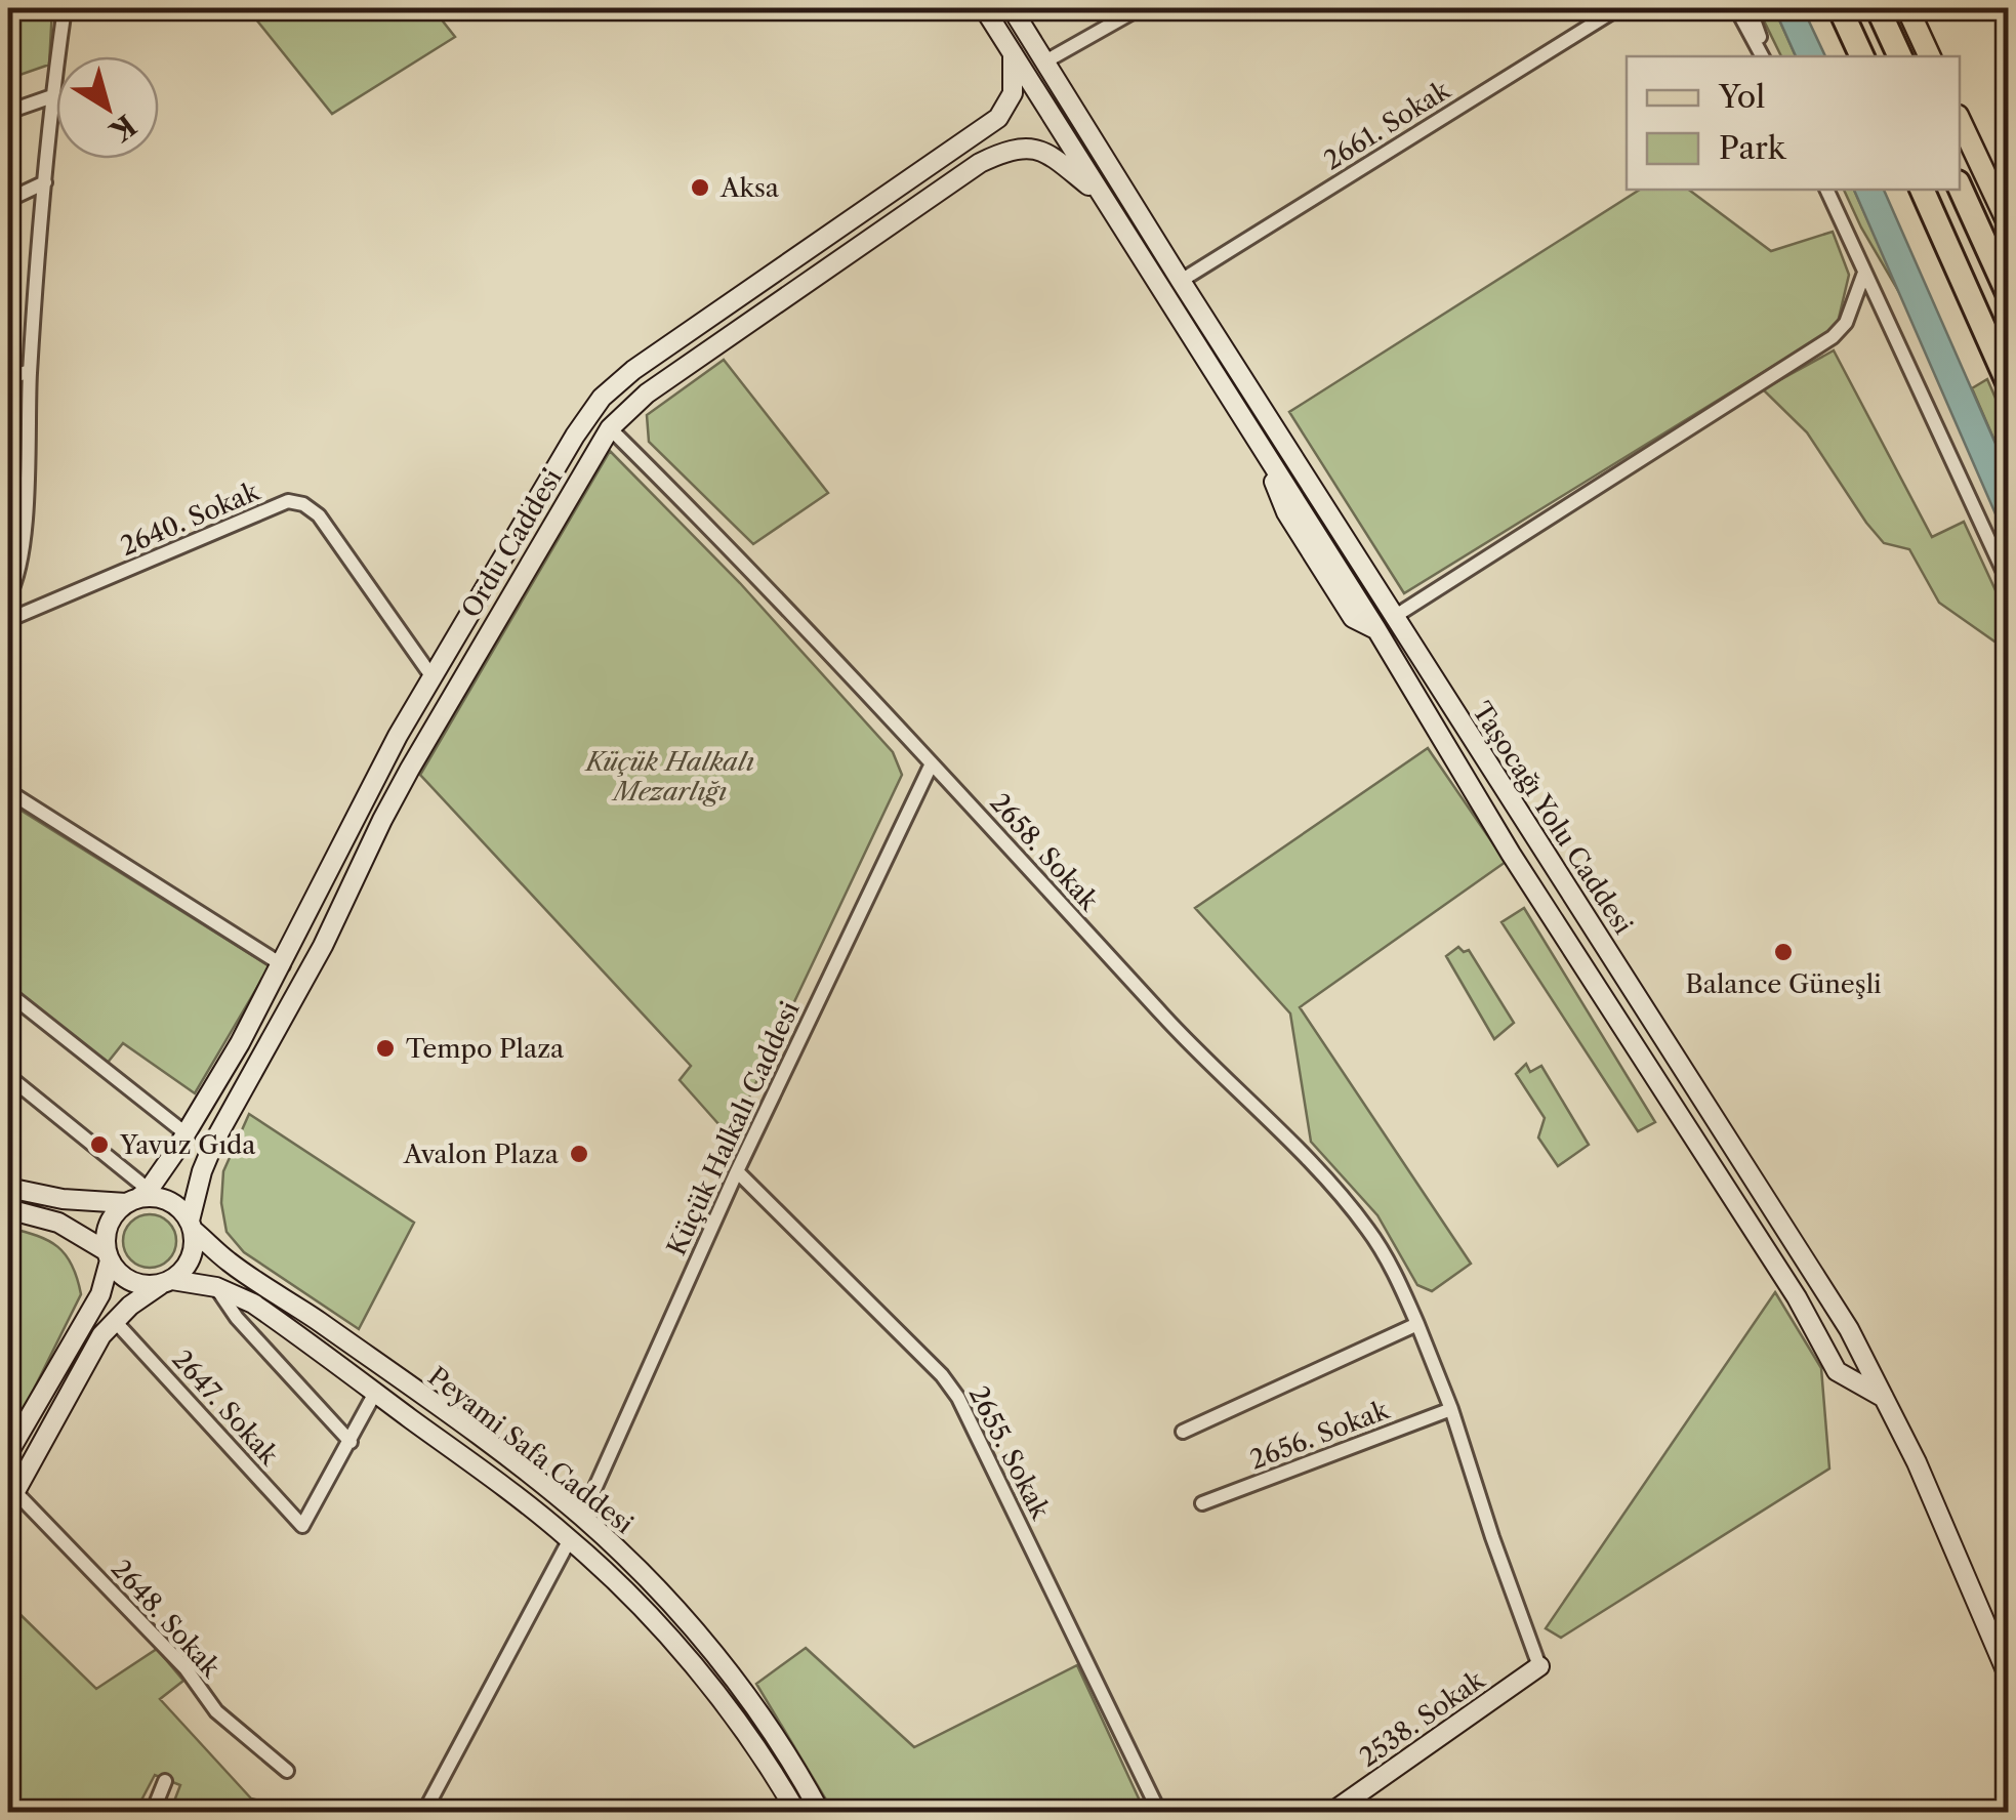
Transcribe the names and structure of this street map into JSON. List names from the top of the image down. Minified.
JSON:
{"streets":{"main road":["Ordu Caddesi","Taşocağı Yolu Caddesi","Peyami Safa Caddesi","2538. Sokak"],"street":["2661. Sokak","2640. Sokak","2658. Sokak","Küçük Halkalı Caddesi","2647. Sokak","2656. Sokak","2655. Sokak","2648. Sokak"]},"crossings":[["2661. Sokak","Taşocağı Yolu Caddesi"],["2640. Sokak","Ordu Caddesi"],["Ordu Caddesi","Taşocağı Yolu Caddesi"],["Ordu Caddesi","2658. Sokak"],["Ordu Caddesi","Peyami Safa Caddesi"],["2658. Sokak","Küçük Halkalı Caddesi"],["2658. Sokak","2656. Sokak"],["2658. Sokak","2538. Sokak"],["Küçük Halkalı Caddesi","Peyami Safa Caddesi"],["Küçük Halkalı Caddesi","2655. Sokak"]],"parks":["Küçük Halkalı Mezarlığı"],"places":["Aksa","Balance Güneşli","Tempo Plaza","Yavuz Gıda","Avalon Plaza"],"legend":["Yol","Park"],"north":"bottom right"}
